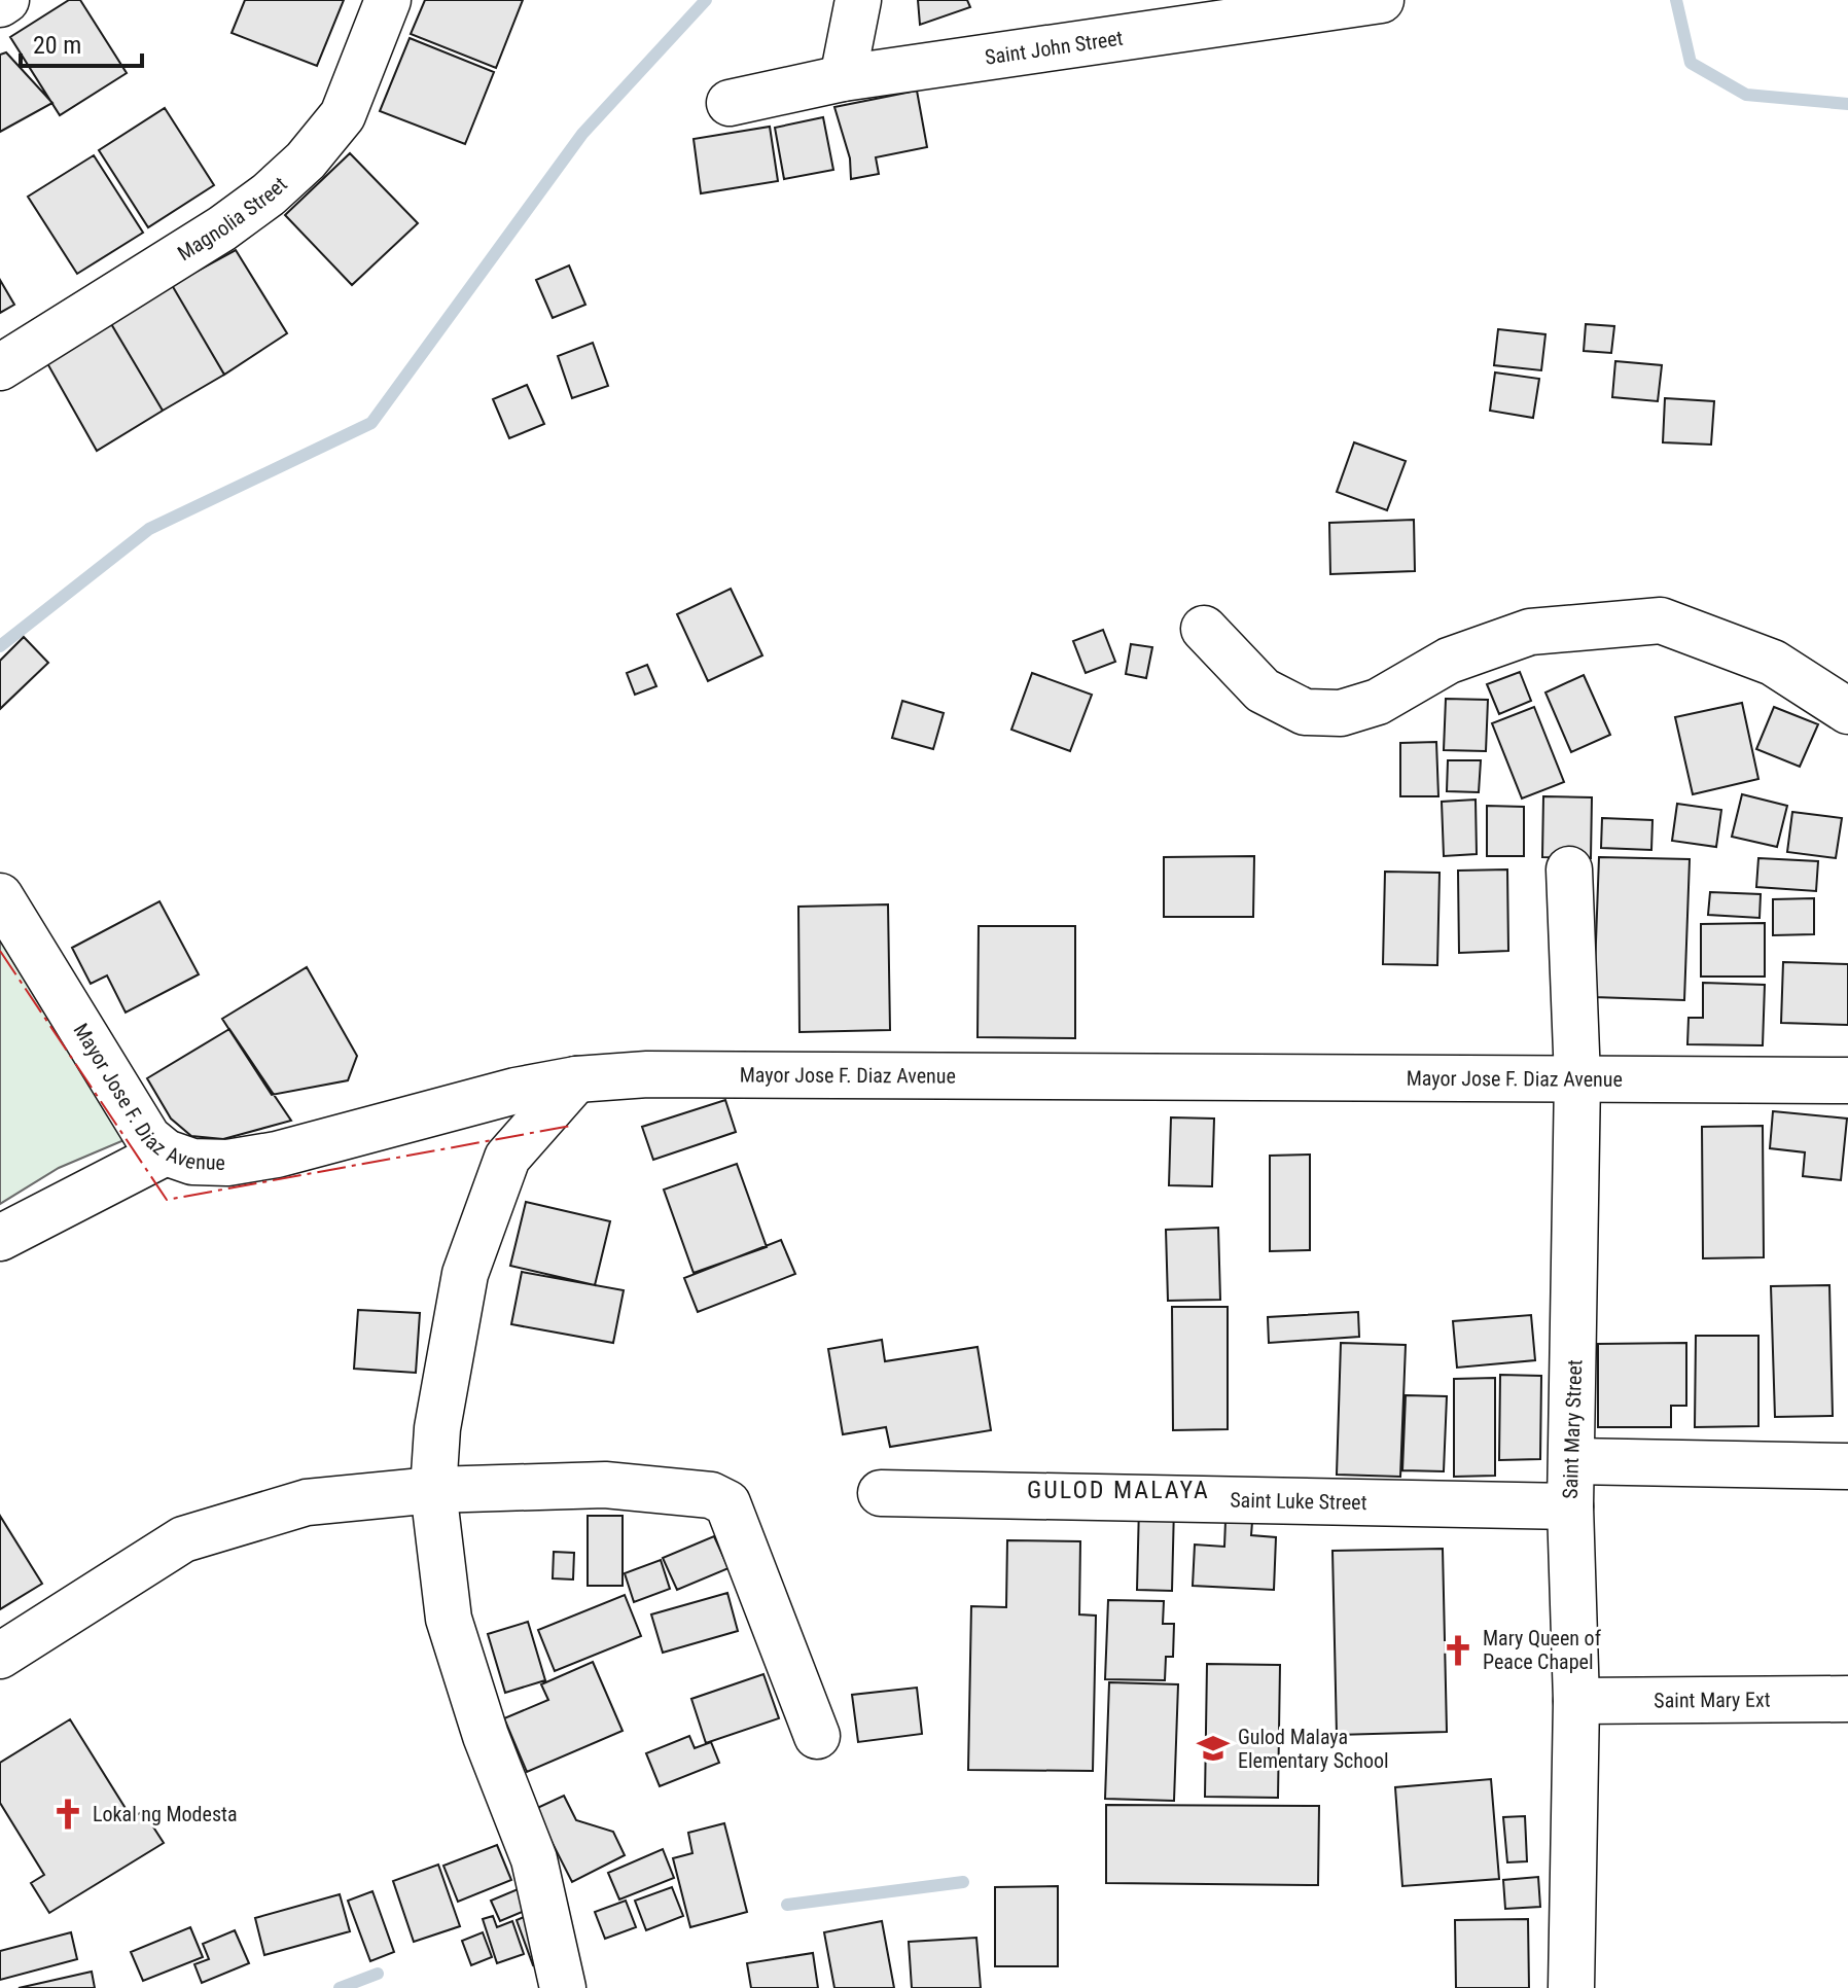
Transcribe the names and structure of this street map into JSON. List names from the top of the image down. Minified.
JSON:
{"streets":{"street":["Saint John Street","Magnolia Street","Mayor Jose F. Diaz Avenue","Saint Mary Street","Saint Luke Street","Saint Mary Ext"]},"crossings":[["Mayor Jose F. Diaz Avenue","Saint Mary Street"],["Saint Mary Street","Saint Luke Street"],["Saint Mary Street","Saint Mary Ext"]],"districts":["GULOD MALAYA"],"places":{"church":["Mary Queen of Peace Chapel","Lokal ng Modesta"],"school or university":["Gulod Malaya Elementary School"]},"scale_bar":"20 m"}
